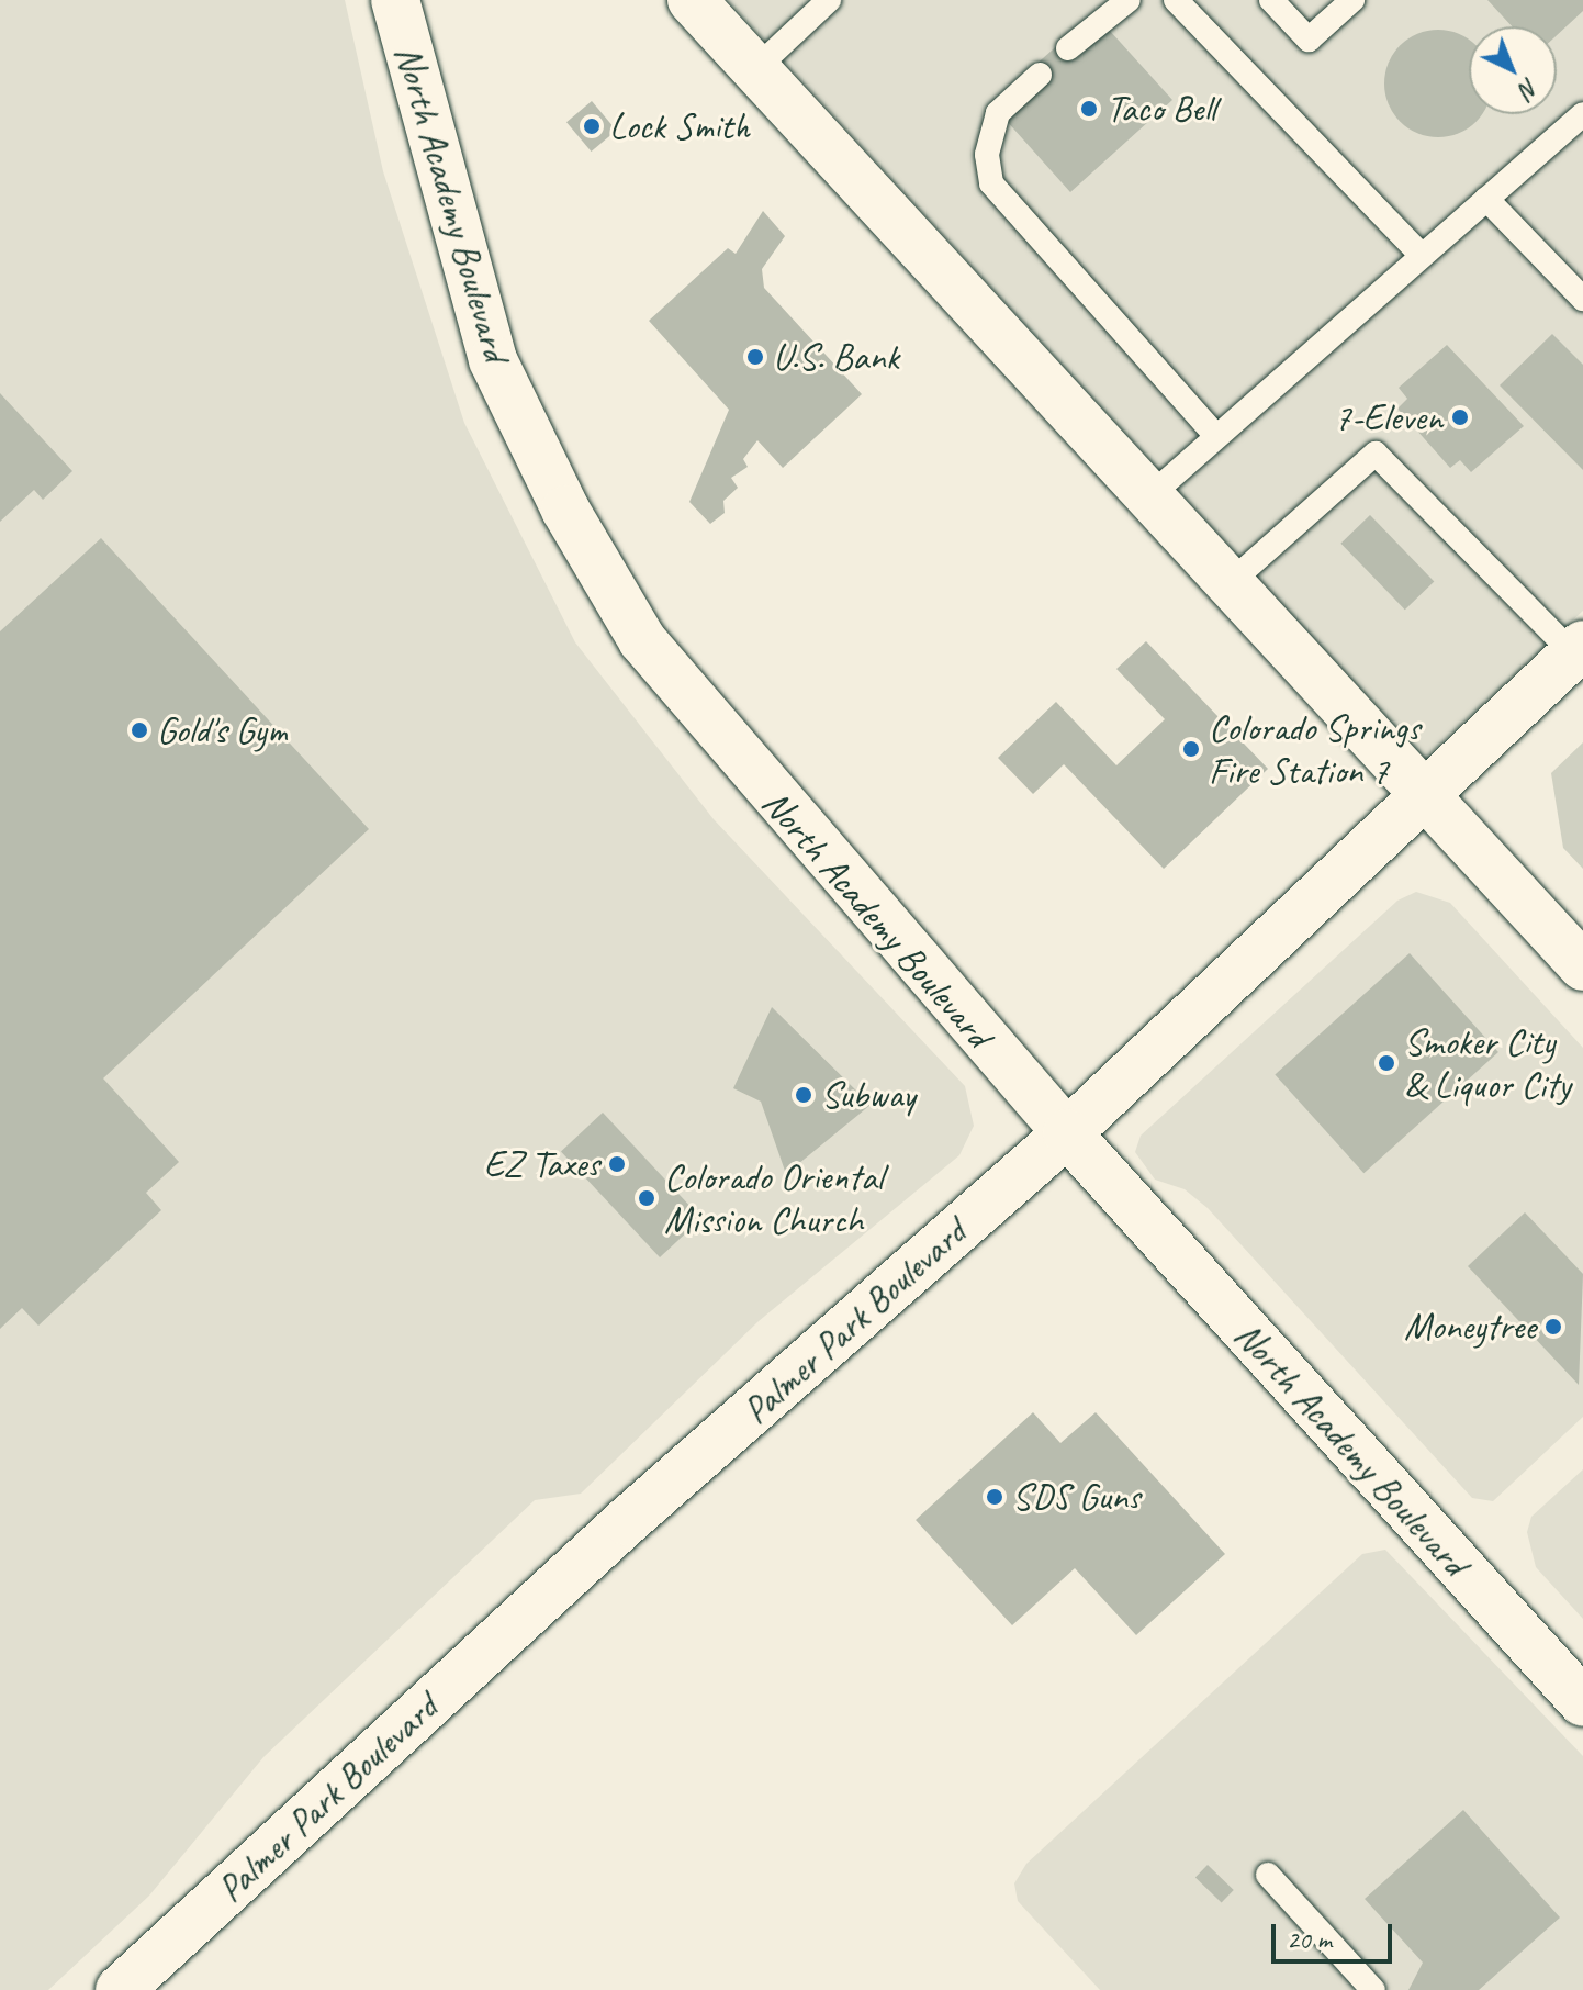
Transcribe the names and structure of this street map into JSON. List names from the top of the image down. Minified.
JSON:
{"streets":{"main road":["North Academy Boulevard","Palmer Park Boulevard"]},"crossings":[["North Academy Boulevard","Palmer Park Boulevard"]],"places":["Taco Bell","Lock Smith","U.S. Bank","7-Eleven","Gold's Gym","Colorado Springs Fire Station 7","Smoker City & Liquor City","Subway","EZ Taxes","Colorado Oriental Mission Church","Moneytree","SDS Guns"],"scale_bar":"20 m","north":"bottom right"}
